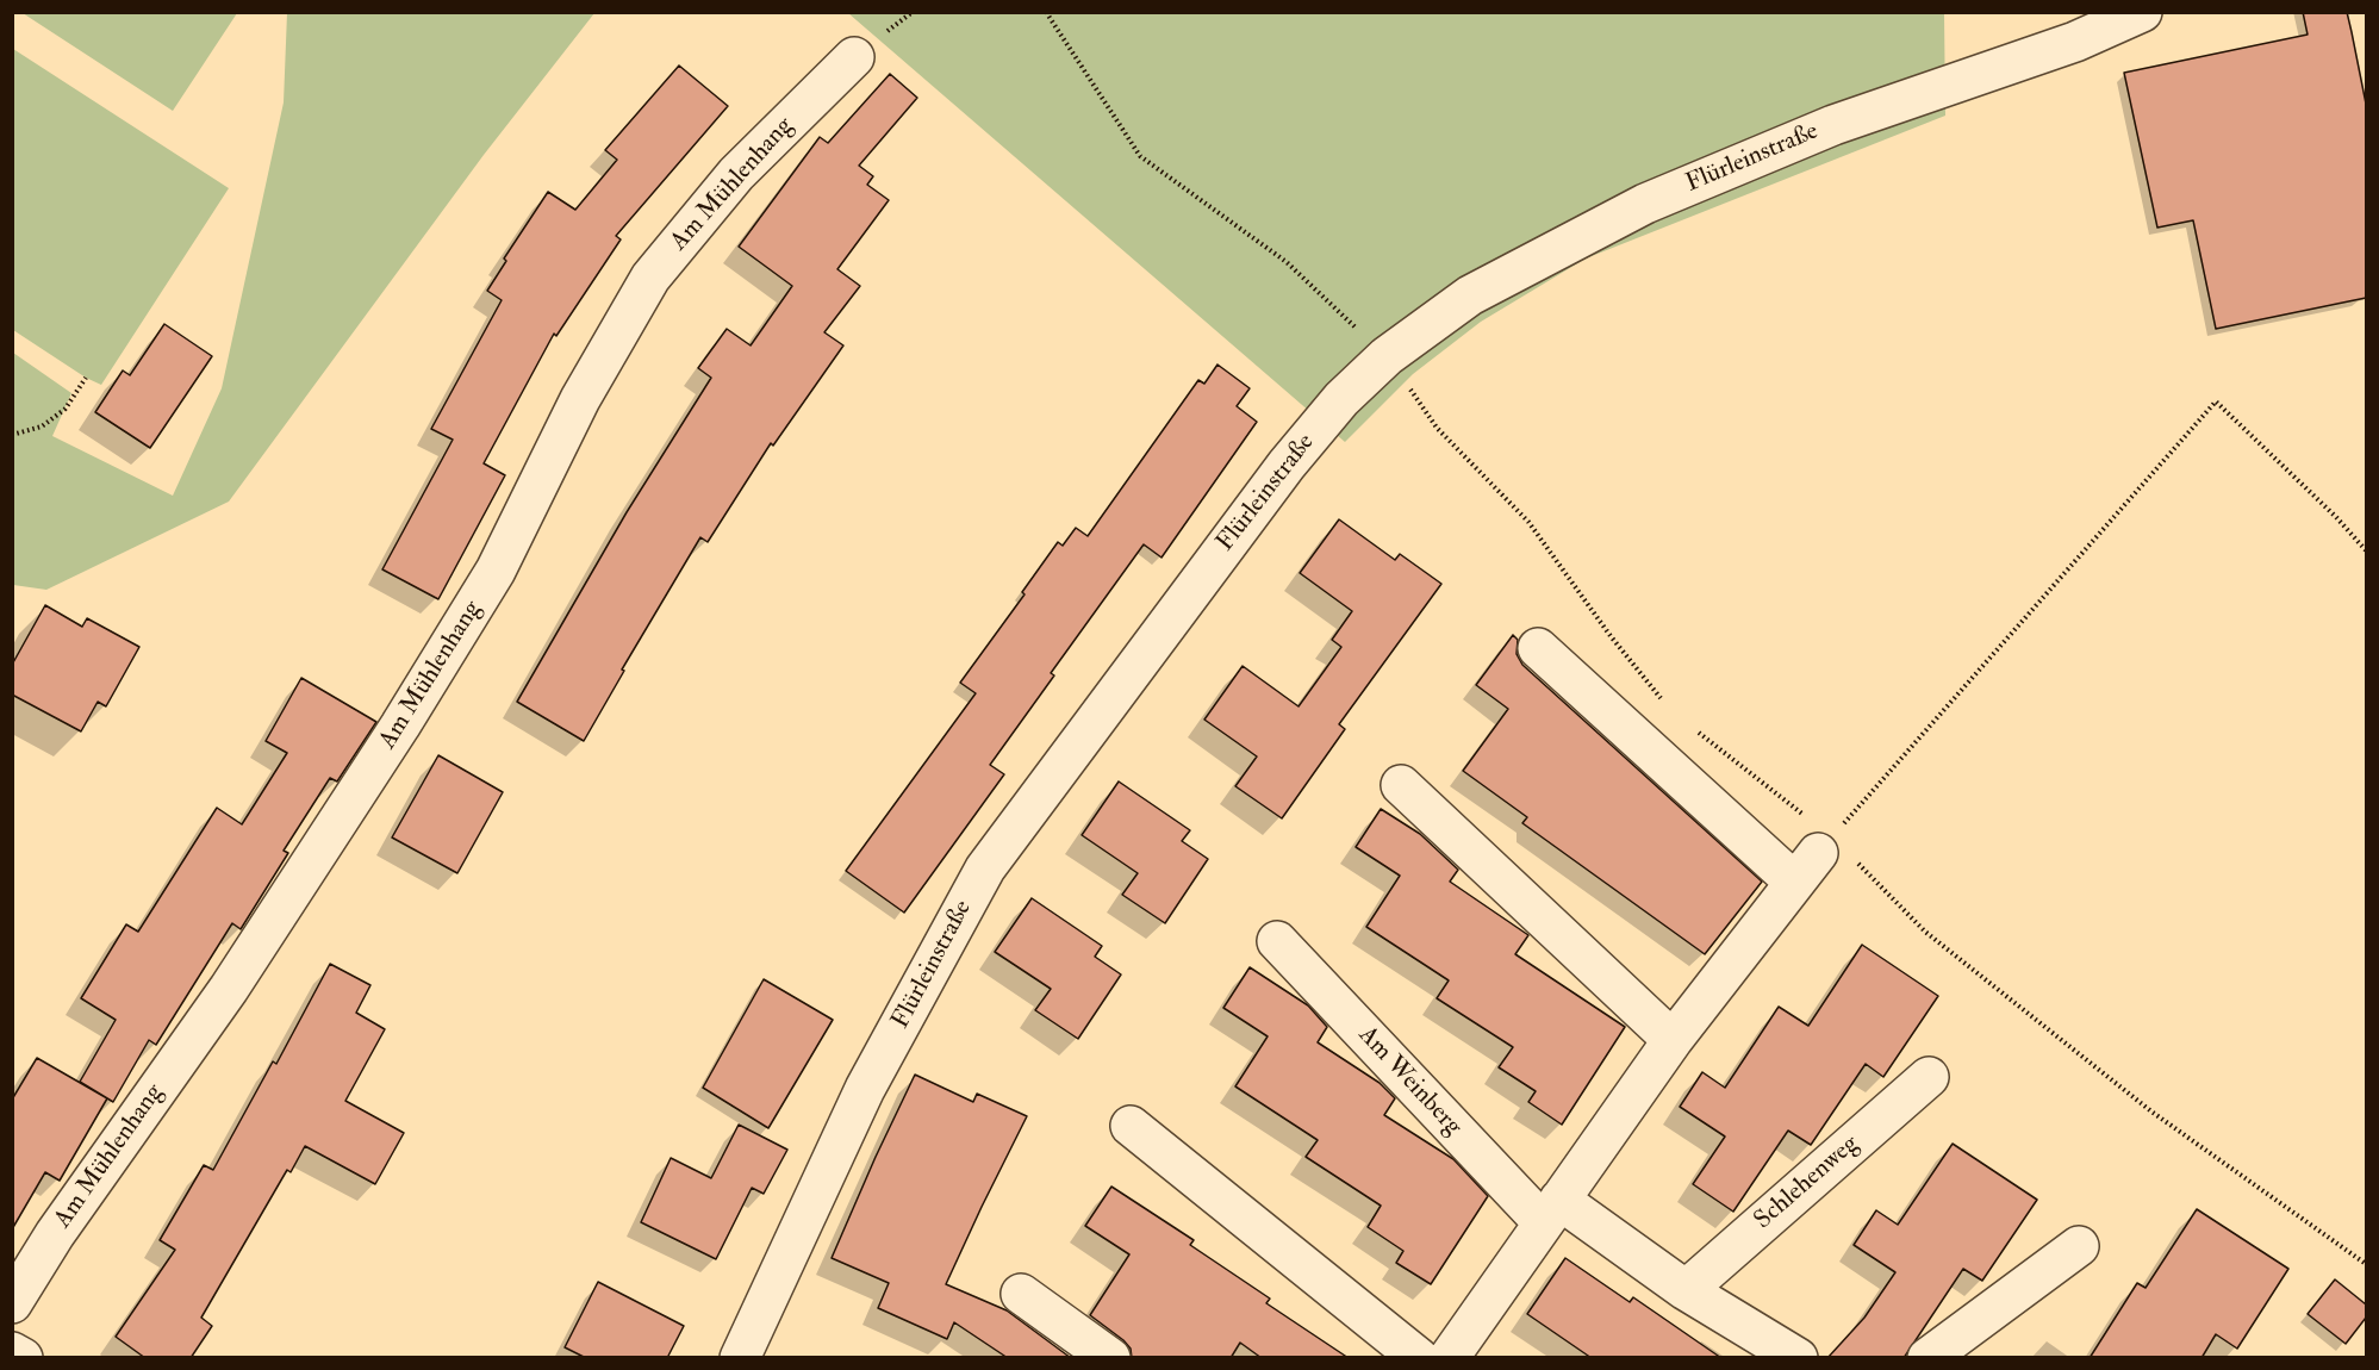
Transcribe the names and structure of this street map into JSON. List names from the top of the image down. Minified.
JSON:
{"streets":{"street":["Flürleinstraße","Am Mühlenhang","Am Weinberg","Schlehenweg"]}}
